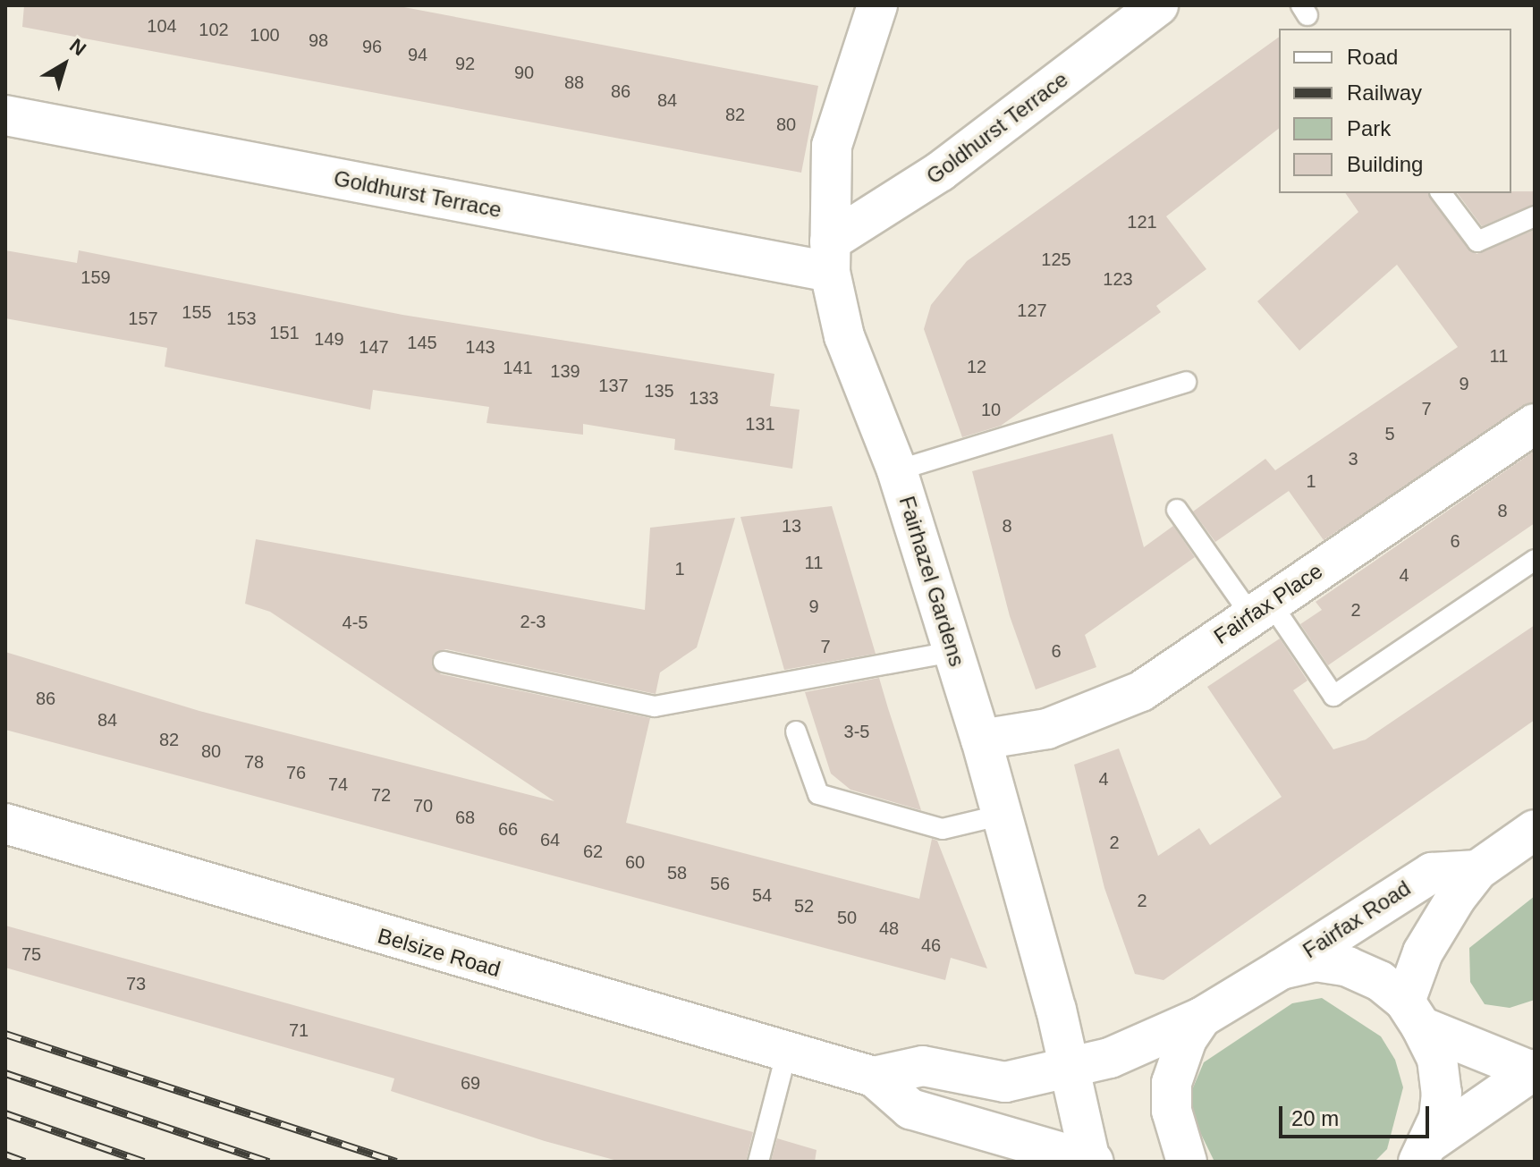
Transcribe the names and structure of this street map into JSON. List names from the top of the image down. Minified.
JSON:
{"streets":{"street":["Goldhurst Terrace","Fairhazel Gardens","Fairfax Place","Fairfax Road","Belsize Road"]},"crossings":[["Goldhurst Terrace","Fairhazel Gardens"],["Fairhazel Gardens","Fairfax Place"],["Fairhazel Gardens","Belsize Road"],["Fairfax Road","Belsize Road"]],"house_numbers":["104","102","100","98","96","94","92","90","88","86","84","82","80","121","125","159","123","127","155","157","153","151","149","145","147","143","11","12","141","139","9","137","135","133","7","10","131","5","3","1","8","13","8","6","11","1","4","9","2","2-3","4-5","7","6","86","84","3-5","82","80","78","76","4","74","72","70","68","66","64","2","62","60","58","56","54","2","52","50","48","46","75","73","71","69"],"legend":["Road","Railway","Park","Building"],"scale_bar":"20 m","north":"top right"}
